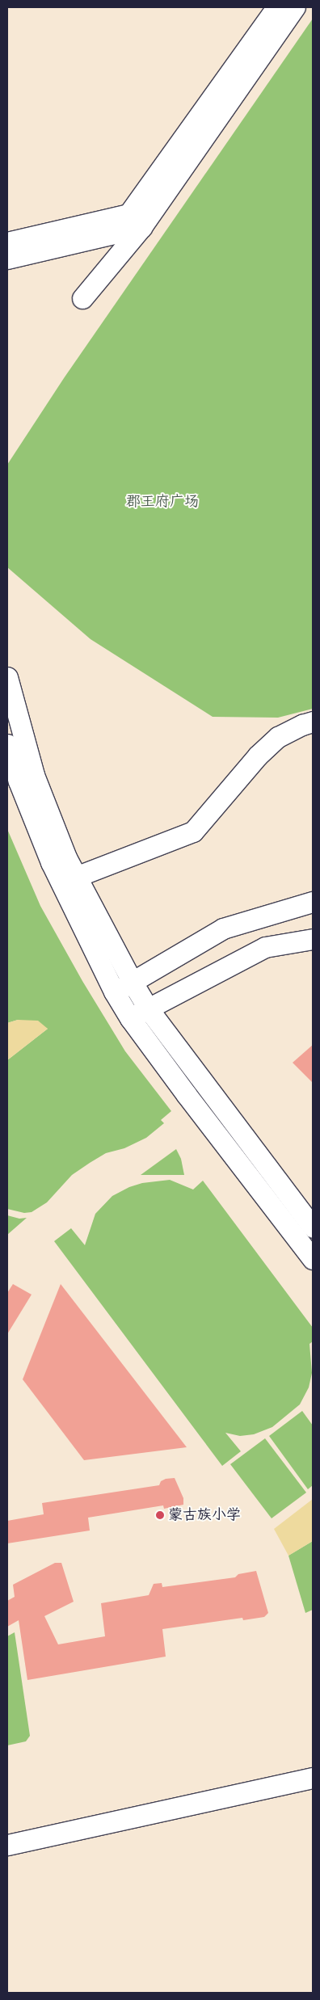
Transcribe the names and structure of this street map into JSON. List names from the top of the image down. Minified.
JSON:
{"parks":["郡王府广场"],"places":["蒙古族小学"]}
